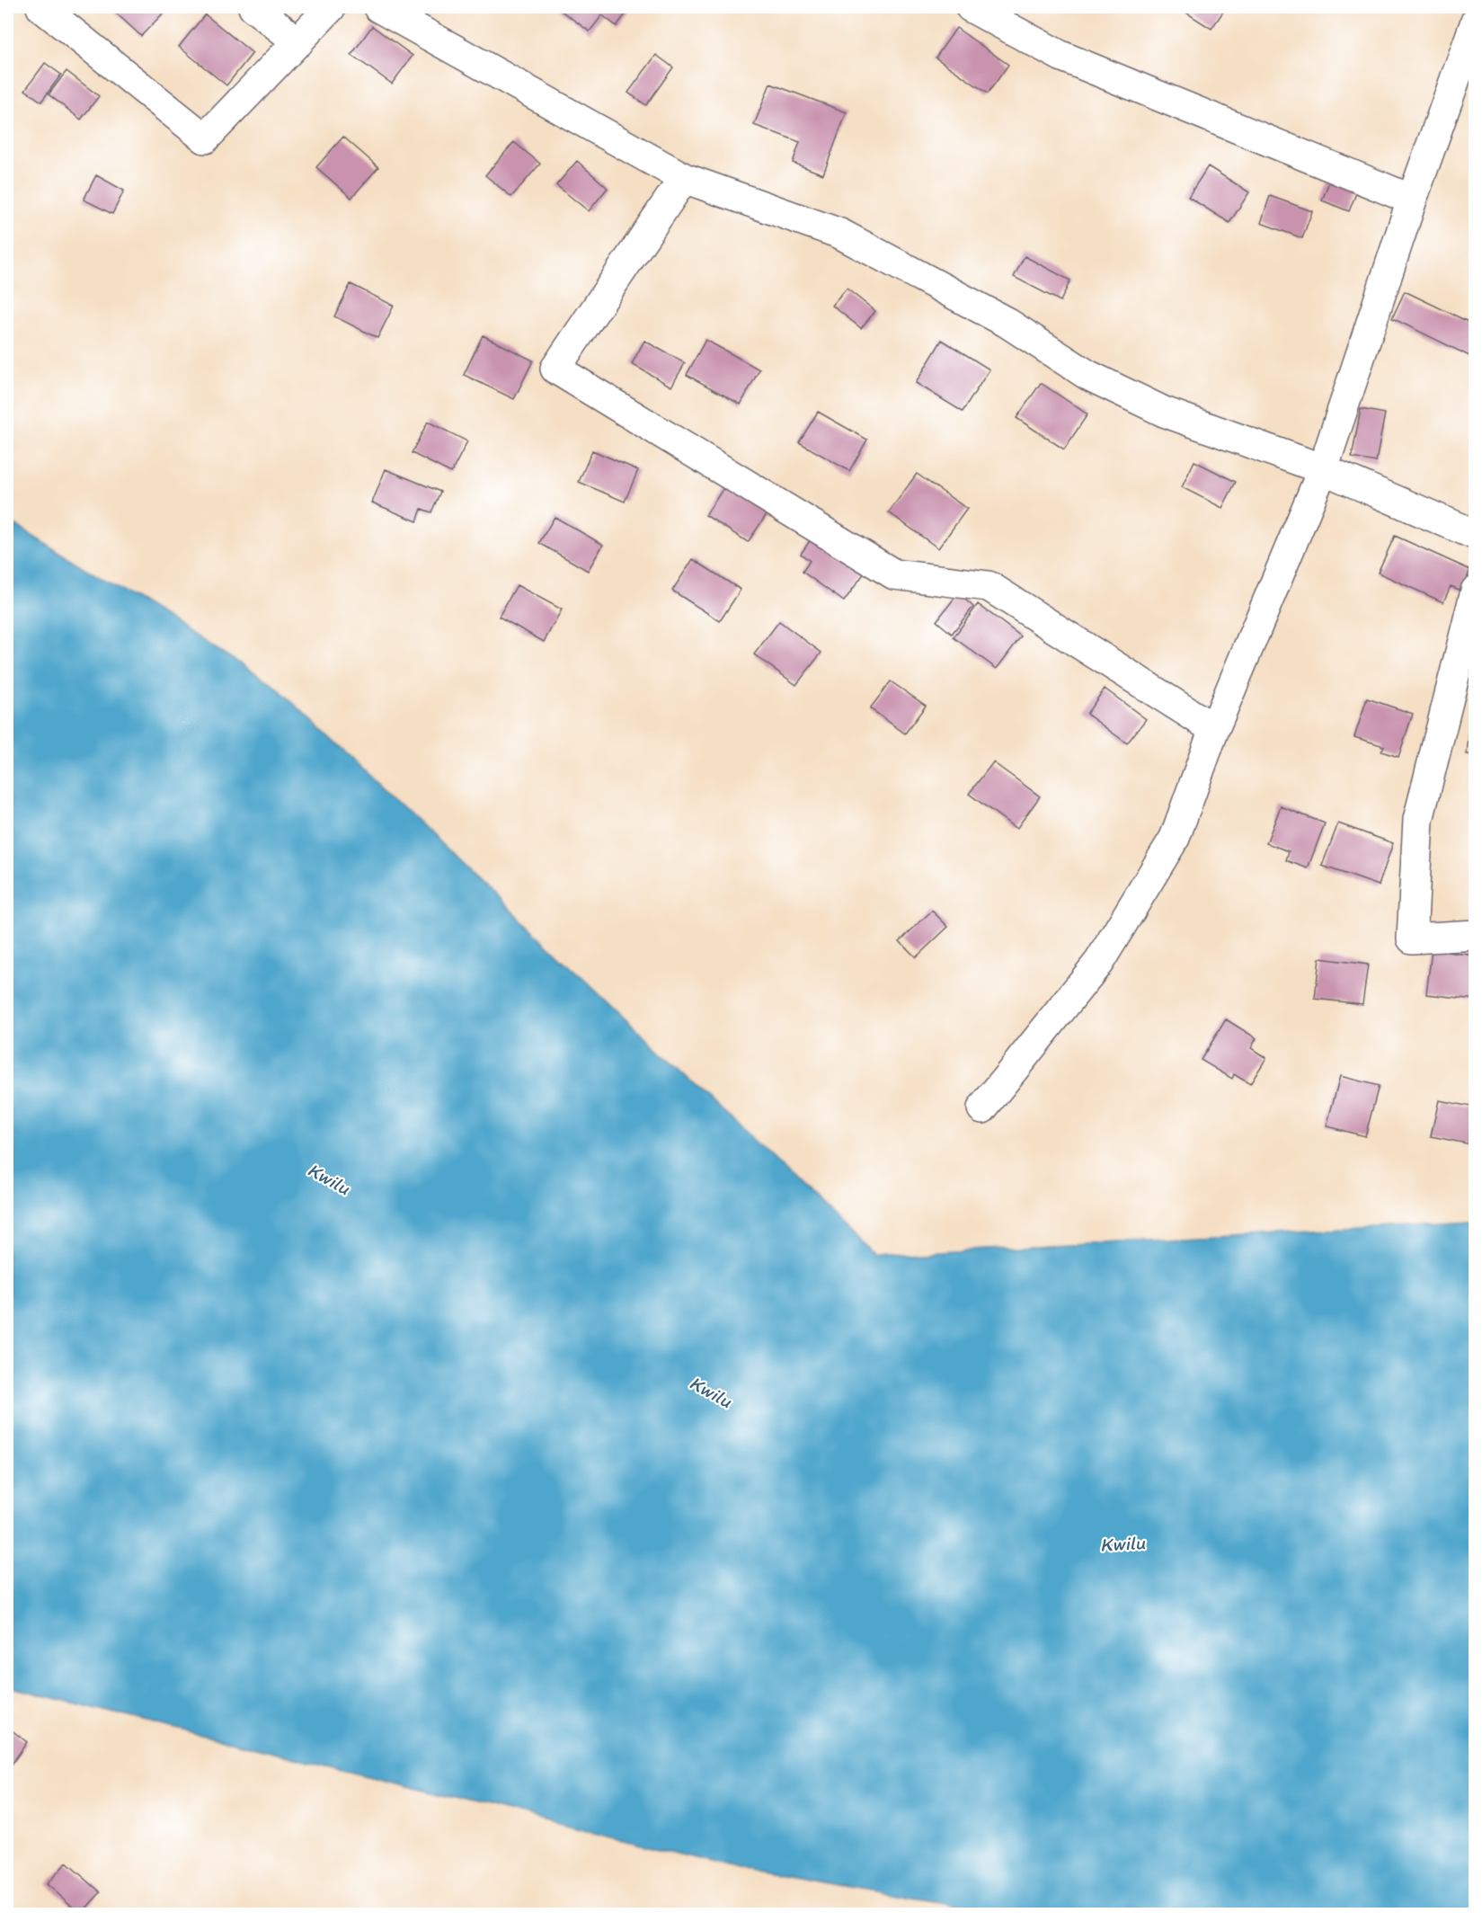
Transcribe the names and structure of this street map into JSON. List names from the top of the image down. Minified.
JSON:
{"water":["Kwilu"]}
